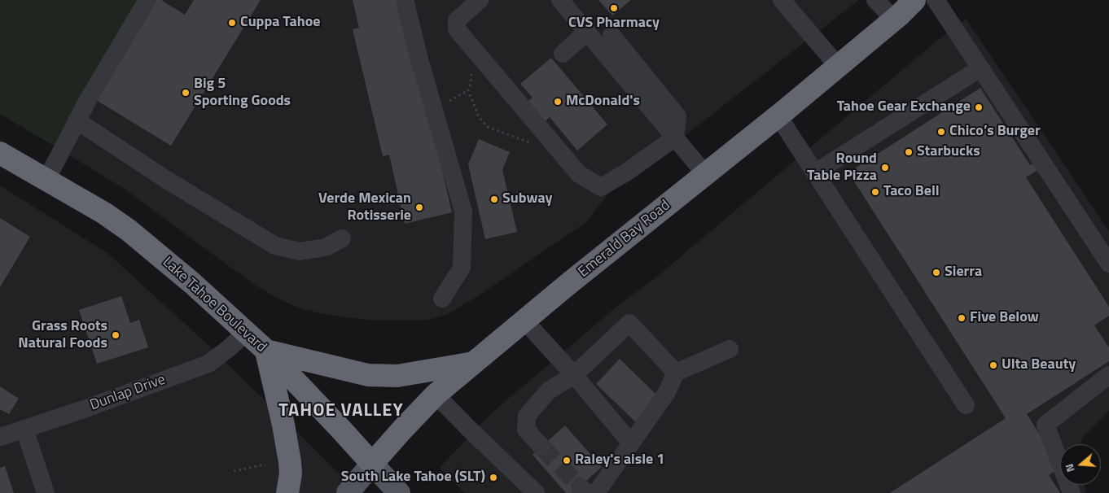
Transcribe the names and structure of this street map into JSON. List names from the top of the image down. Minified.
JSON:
{"streets":{"highway":["Emerald Bay Road","Lake Tahoe Boulevard"],"street":["Dunlap Drive"]},"crossings":[["Emerald Bay Road","Lake Tahoe Boulevard"],["Lake Tahoe Boulevard","Dunlap Drive"]],"districts":["TAHOE VALLEY"],"places":["CVS Pharmacy","Cuppa Tahoe","Big 5 Sporting Goods","McDonald's","Tahoe Gear Exchange","Chico’s Burger","Starbucks","Round Table Pizza","Taco Bell","Subway","Verde Mexican Rotisserie","Sierra","Five Below","Grass Roots Natural Foods","Ulta Beauty","Raley's aisle 1","South Lake Tahoe (SLT)"],"north":"left"}
